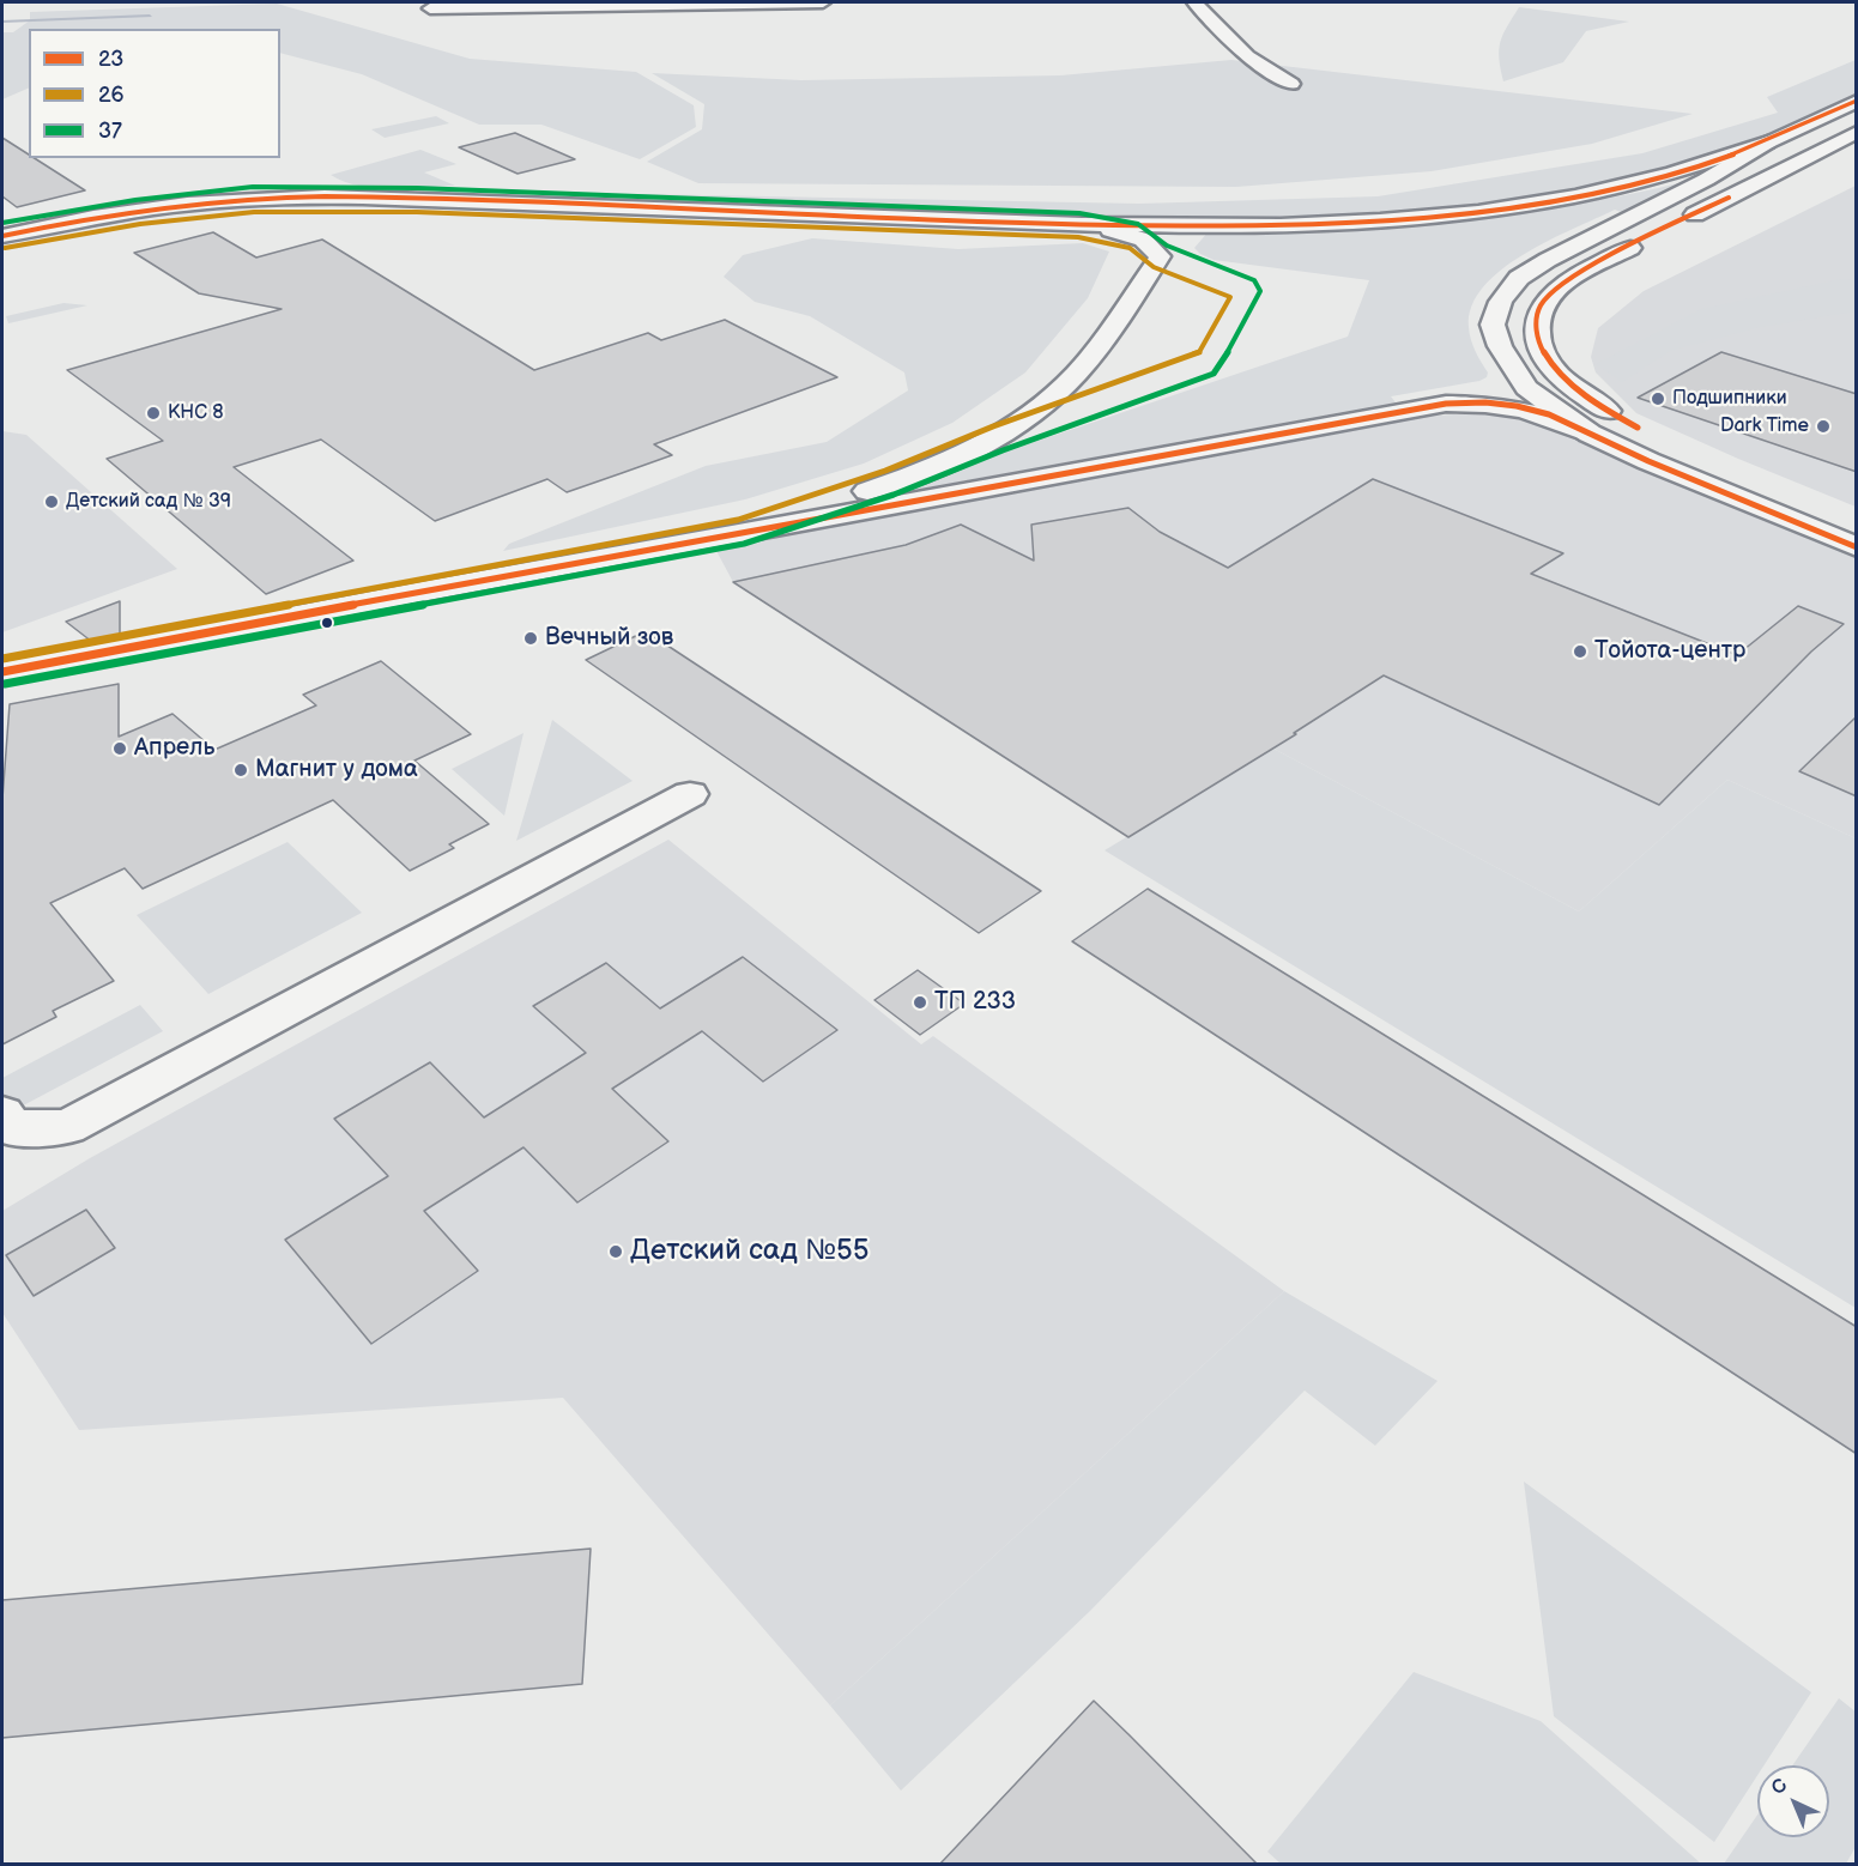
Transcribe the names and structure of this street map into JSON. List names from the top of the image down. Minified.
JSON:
{"places":["Подшипники","КНС 8","Dark Time","Детский сад № 39","Вечный зов","Тойота-центр","Апрель","Магнит у дома","ТП 233","Детский сад №55"],"lines":["transit line 23","transit line 37","transit line 26"],"legend":["23","26","37"],"north":"top left"}
